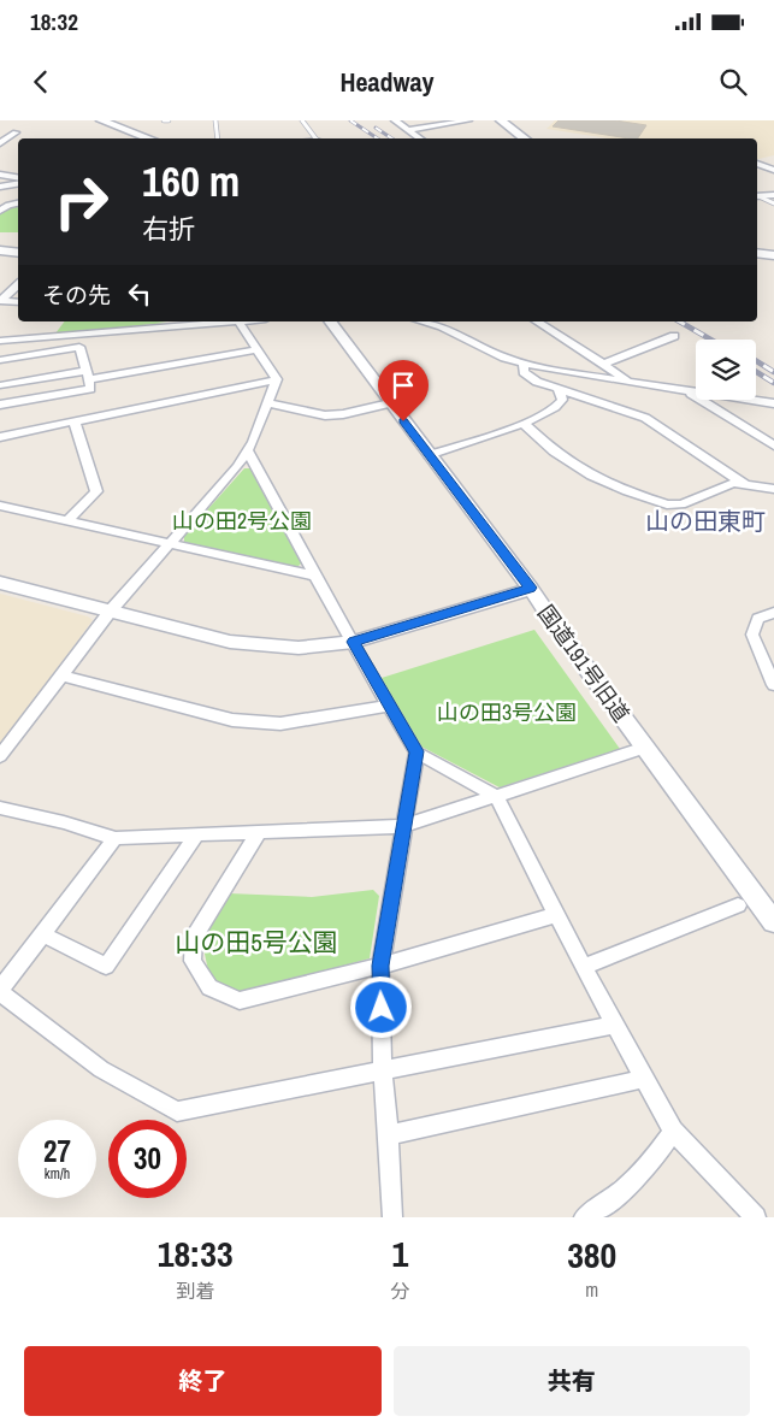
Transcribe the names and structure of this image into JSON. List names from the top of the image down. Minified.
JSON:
{"streets":{"street":["国道191号旧道"]},"districts":["山の田東町"],"parks":["山の田2号公園","山の田3号公園","山の田5号公園"],"page":{"status":"18:32","header":"Headway","turn":["160 m","右折"],"then":"その先","speed":"27 km/h","limit":"30","eta":["18:33","到着","1","分","380","m"],"buttons":["終了","共有"]}}
